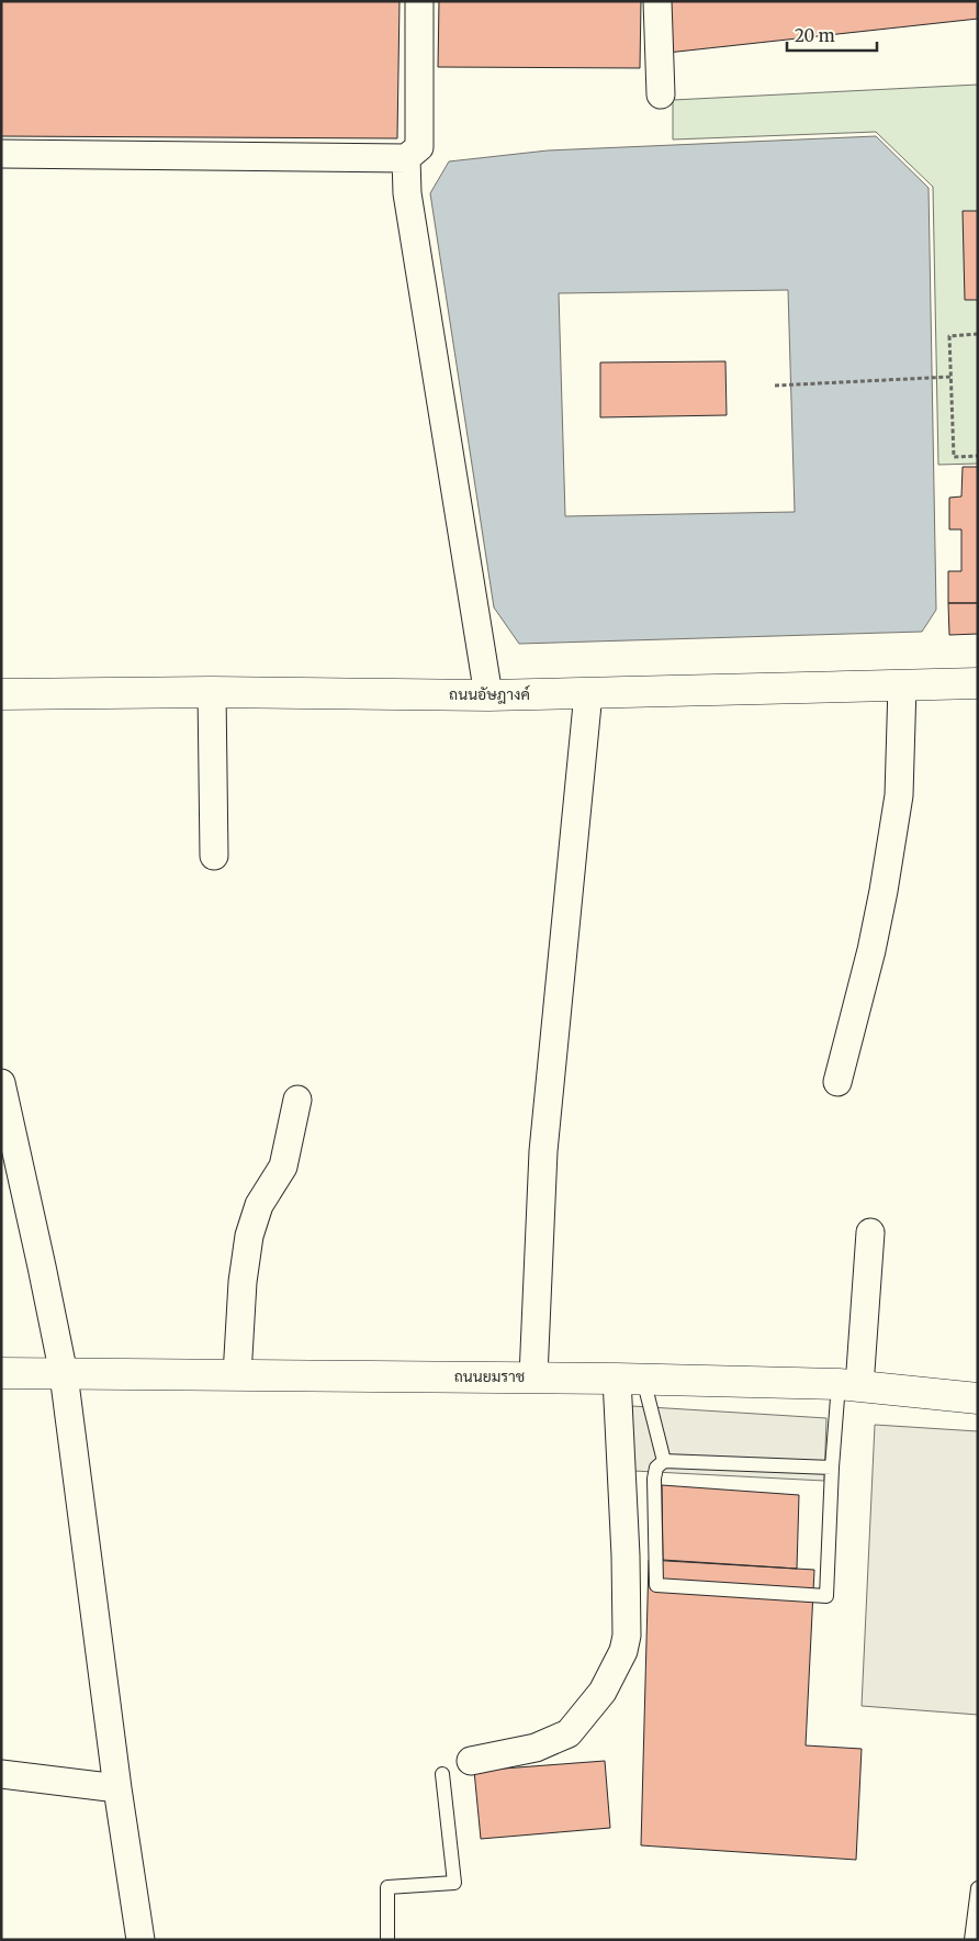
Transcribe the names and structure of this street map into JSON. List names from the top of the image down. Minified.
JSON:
{"streets":{"main road":["ถนนอัษฎางค์","ถนนยมราช"]},"scale_bar":"20 m"}
